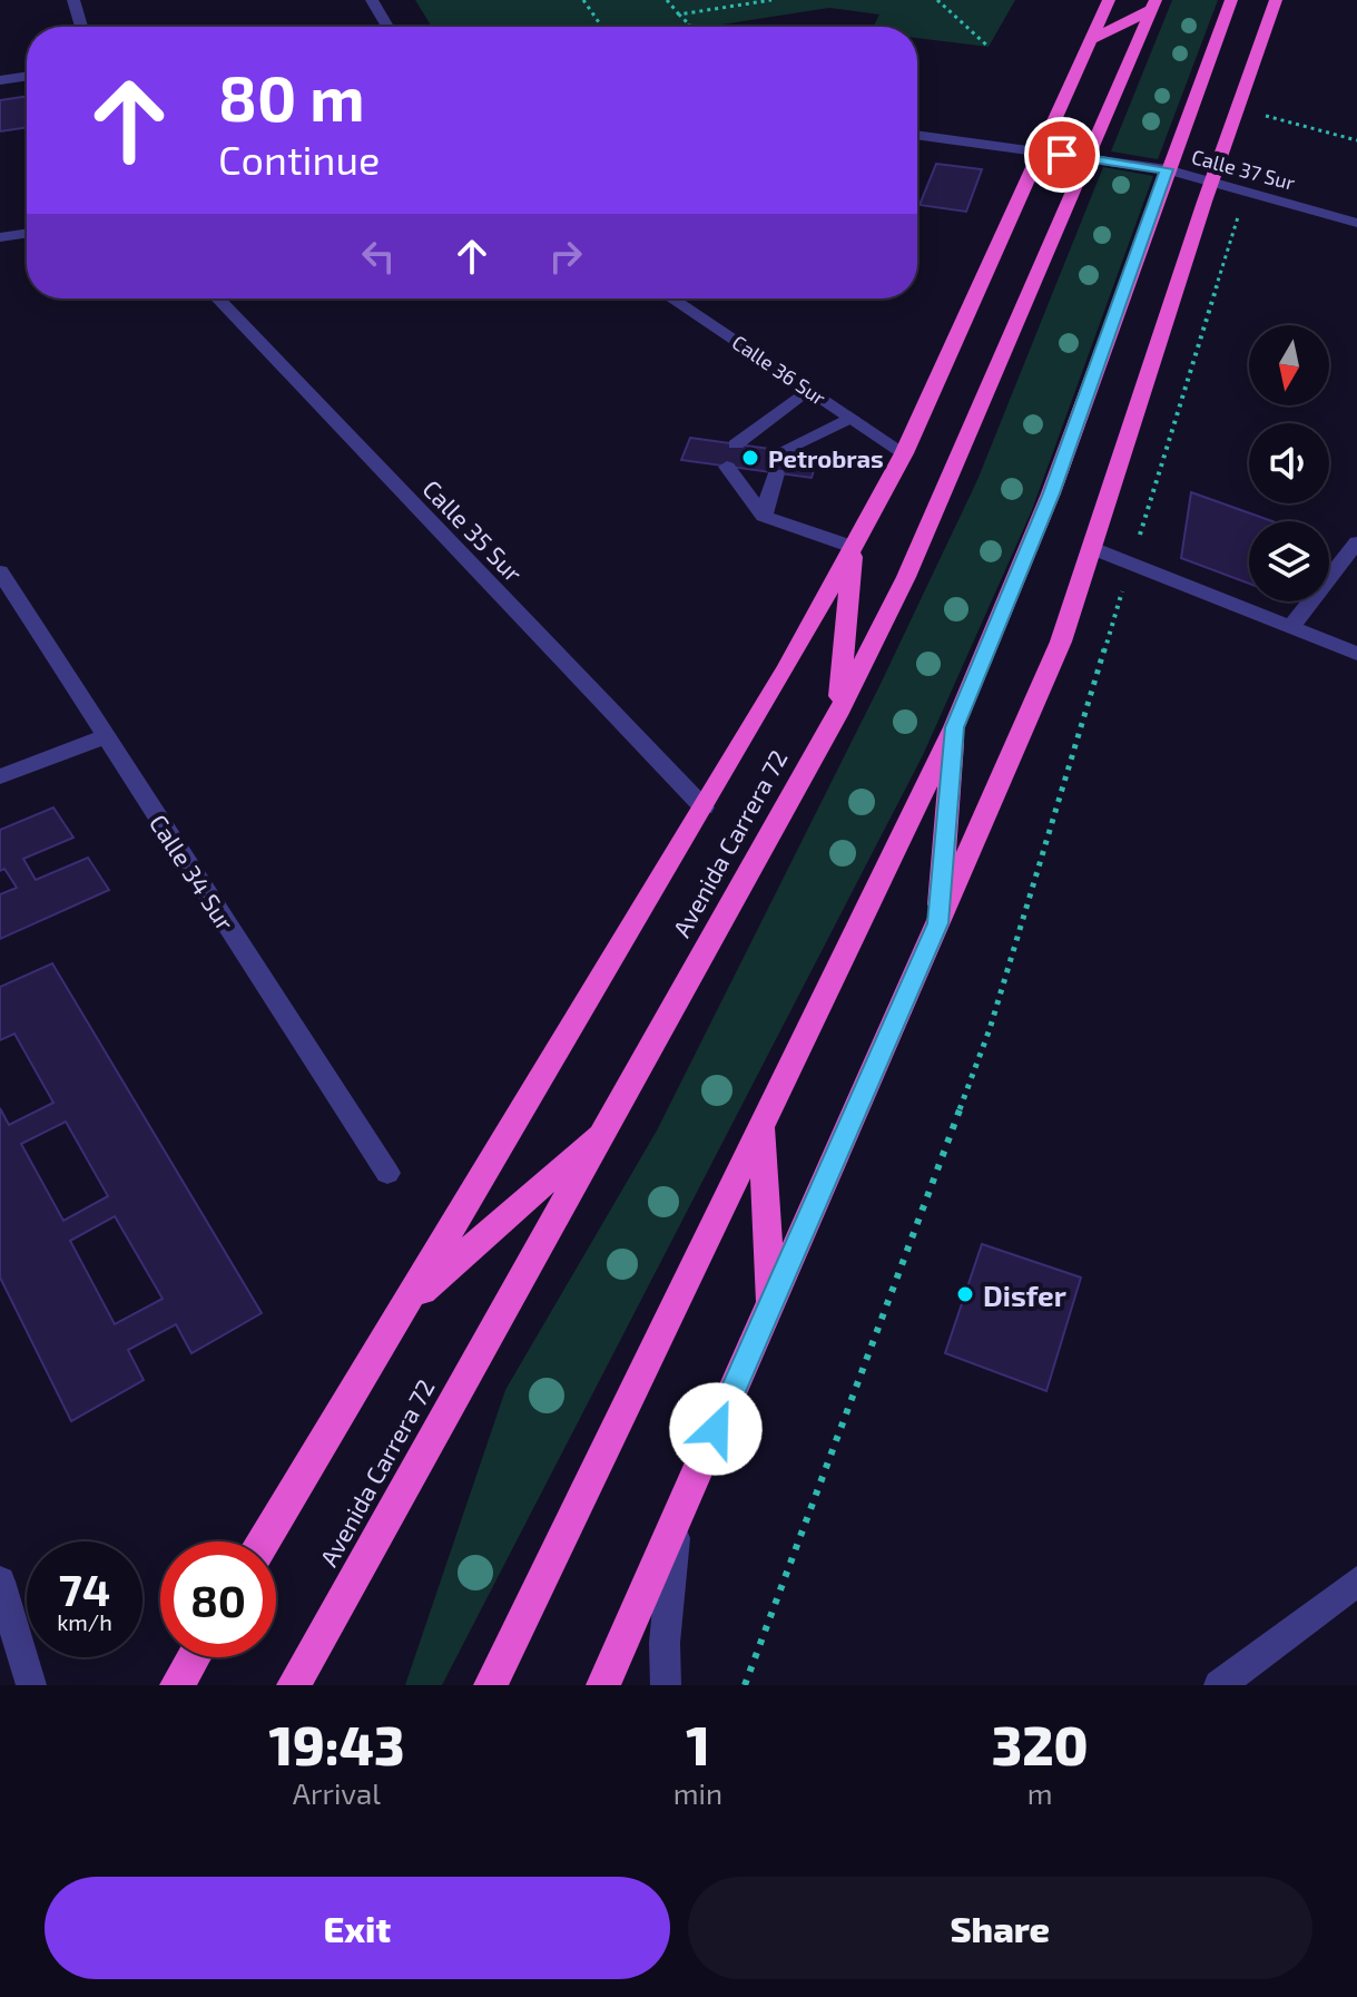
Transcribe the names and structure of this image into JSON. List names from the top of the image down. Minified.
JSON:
{"streets":{"highway":["Avenida Carrera 72"],"street":["Calle 37 Sur","Calle 36 Sur","Calle 35 Sur","Calle 34 Sur"]},"crossings":[["Calle 37 Sur","Avenida Carrera 72"],["Calle 36 Sur","Avenida Carrera 72"],["Calle 35 Sur","Avenida Carrera 72"]],"places":["Petrobras","Disfer"],"north":"bottom","page":{"turn":["80 m","Continue"],"speed":"74 km/h","limit":"80","eta":["19:43","Arrival","1","min","320","m"],"buttons":["Exit","Share"]}}
